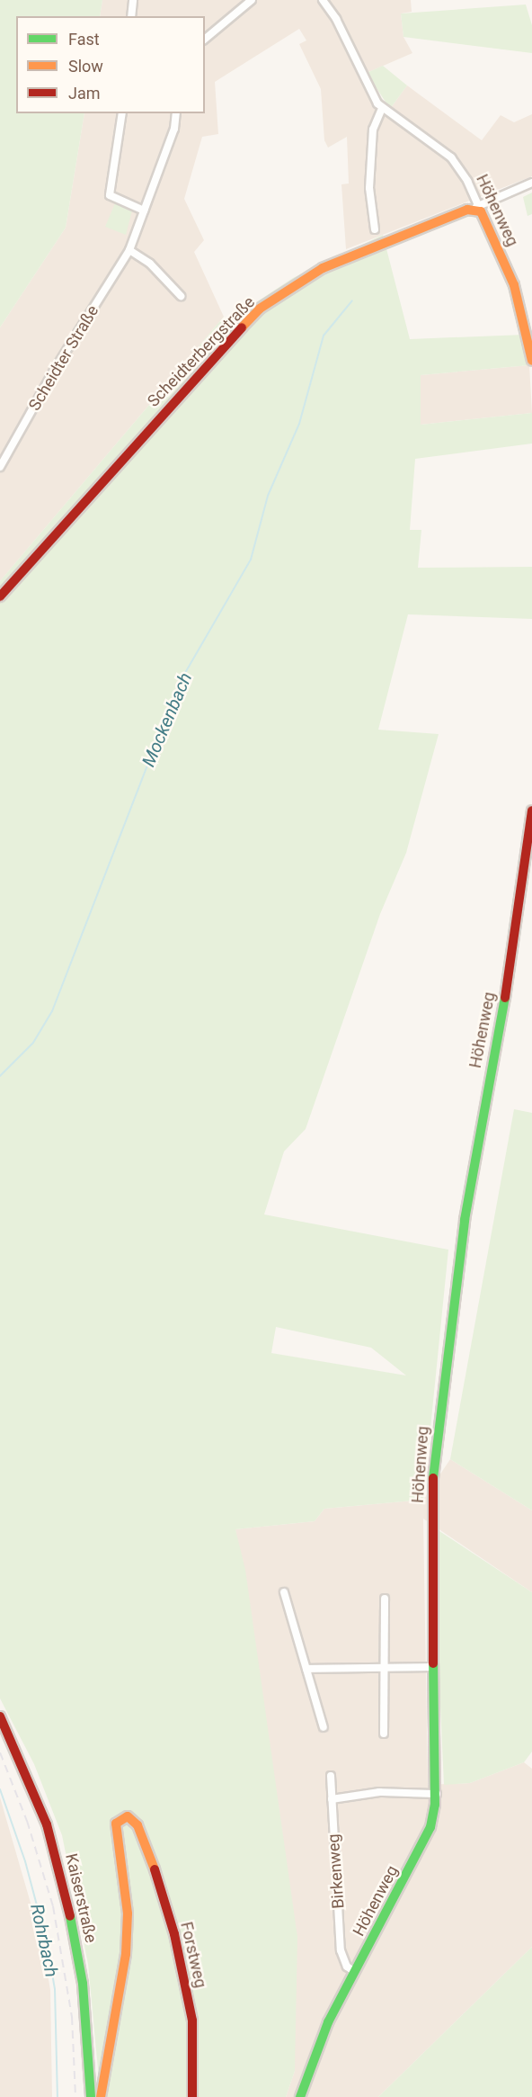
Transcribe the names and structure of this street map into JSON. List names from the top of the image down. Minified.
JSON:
{"streets":{"street":["Höhenweg","Scheidterbergstraße","Scheidter Straße","Birkenweg","Kaiserstraße","Forstweg"]},"crossings":[["Höhenweg","Scheidterbergstraße"],["Höhenweg","Birkenweg"]],"water":["Mockenbach","Rohrbach"],"legend":["Fast","Slow","Jam"]}
